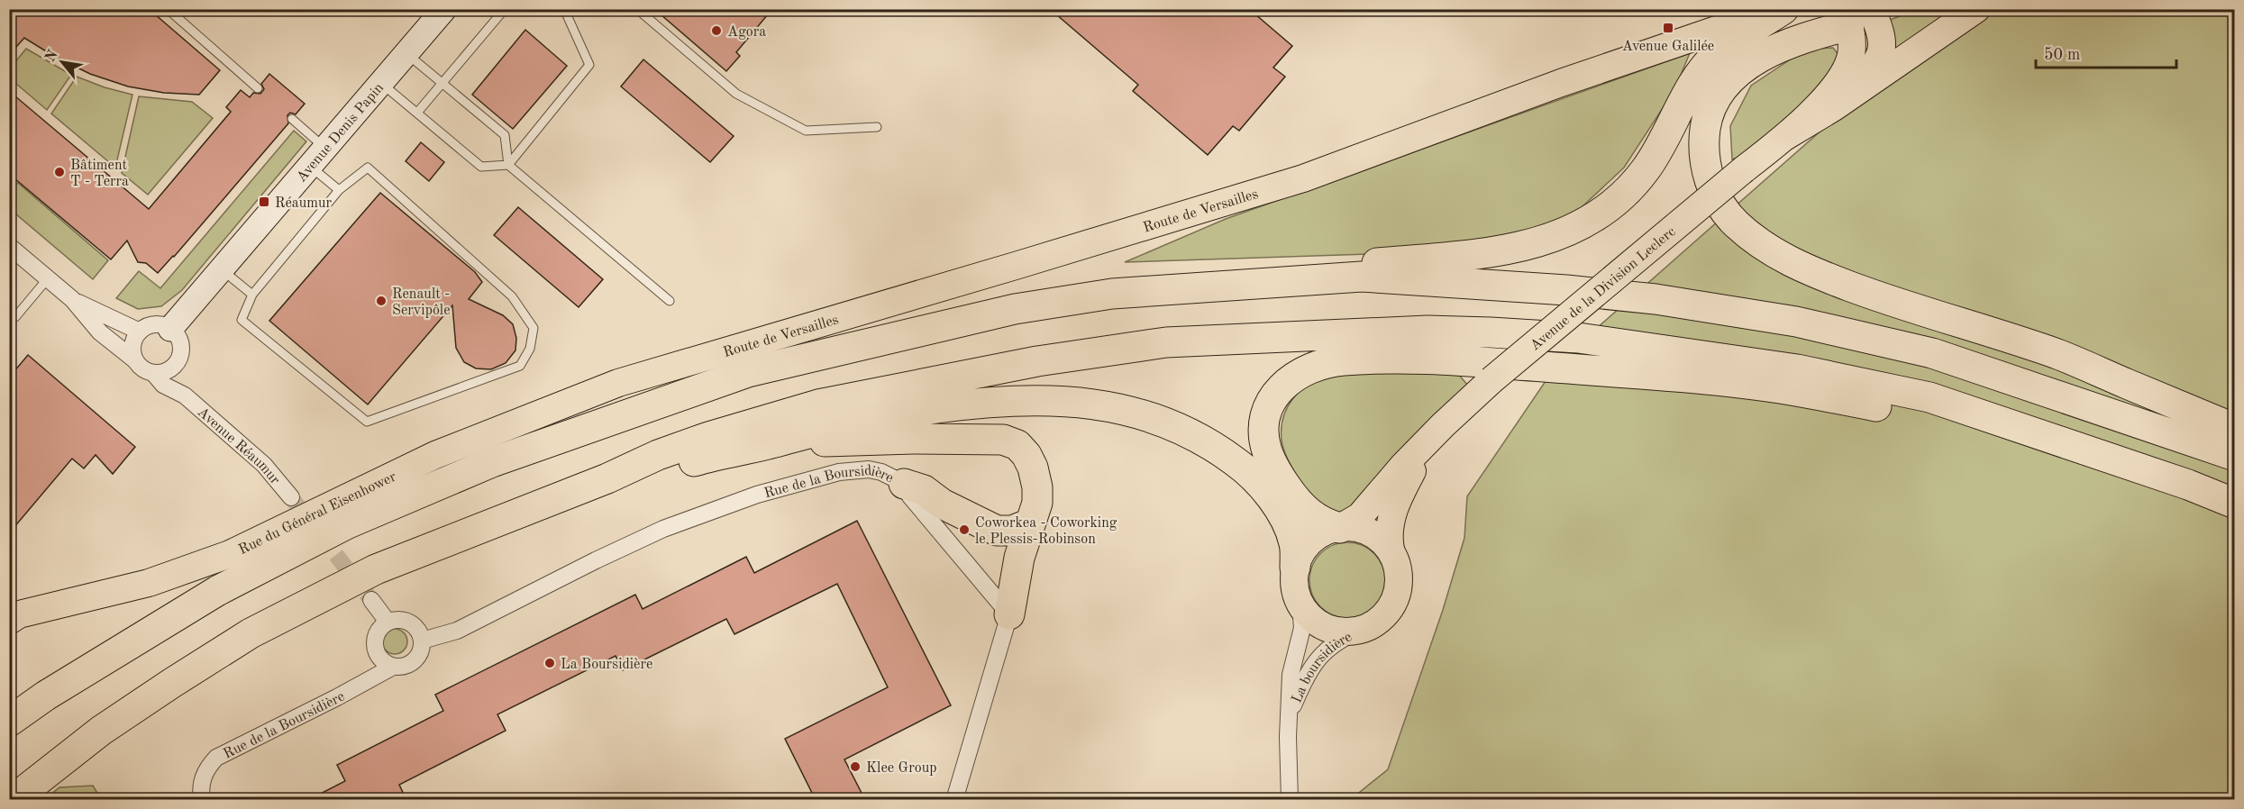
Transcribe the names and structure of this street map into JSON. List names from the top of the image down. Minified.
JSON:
{"streets":{"main road":["Avenue Denis Papin","Route de Versailles","Avenue de la Division Leclerc","Rue du Général Eisenhower"],"street":["Avenue Réaumur","Rue de la Boursidière","La boursidière"]},"crossings":[["Avenue Denis Papin","Avenue Réaumur"],["Route de Versailles","Rue du Général Eisenhower"],["Avenue de la Division Leclerc","La boursidière"]],"places":{"transit":["Avenue Galilée","Réaumur"],"other":["Agora","Bâtiment T - Terra","Renault - Servipôle","Coworkea - Coworking le Plessis-Robinson","La Boursidière","Klee Group"]},"scale_bar":"50 m","north":"top left"}
